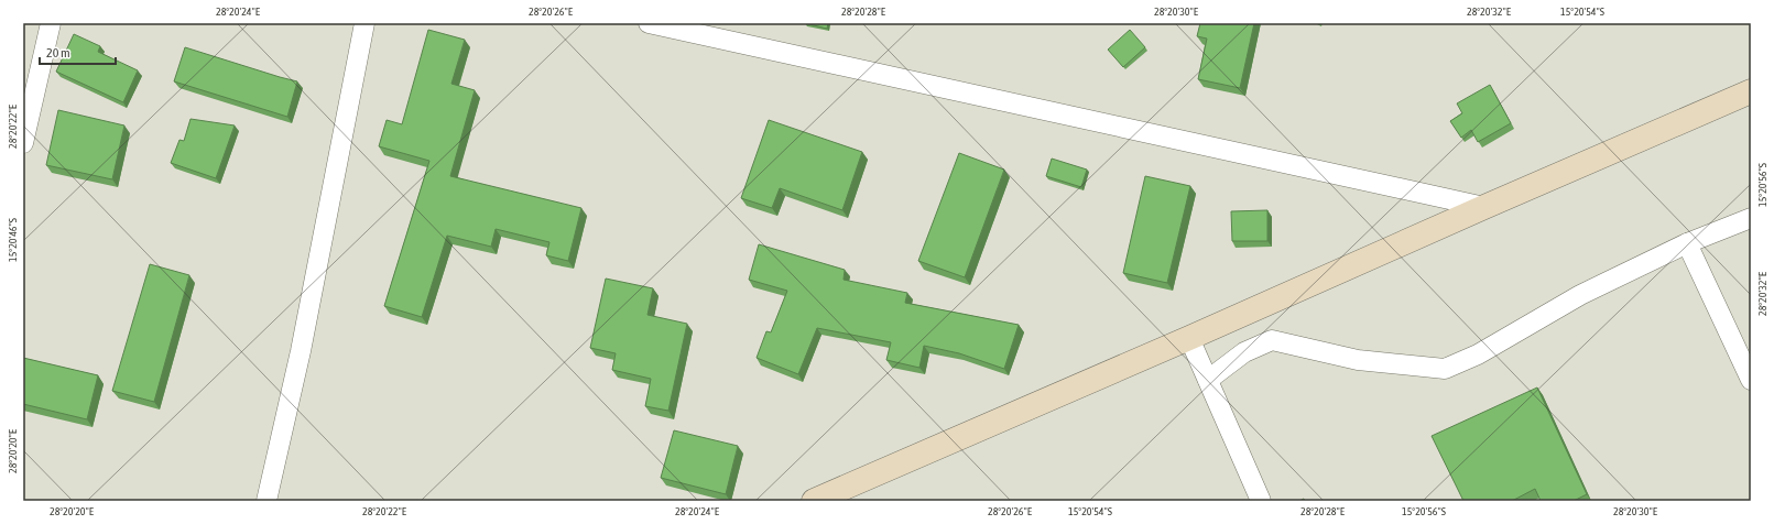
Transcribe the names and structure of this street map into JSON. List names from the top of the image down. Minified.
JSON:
{"scale_bar":"20 m","coordinates":["28°20'24\"E","28°20'26\"E","28°20'28\"E","28°20'30\"E","28°20'32\"E","15°20'54\"S","28°20'22\"E","15°20'56\"S","15°20'46\"S","28°20'20\"E"]}
